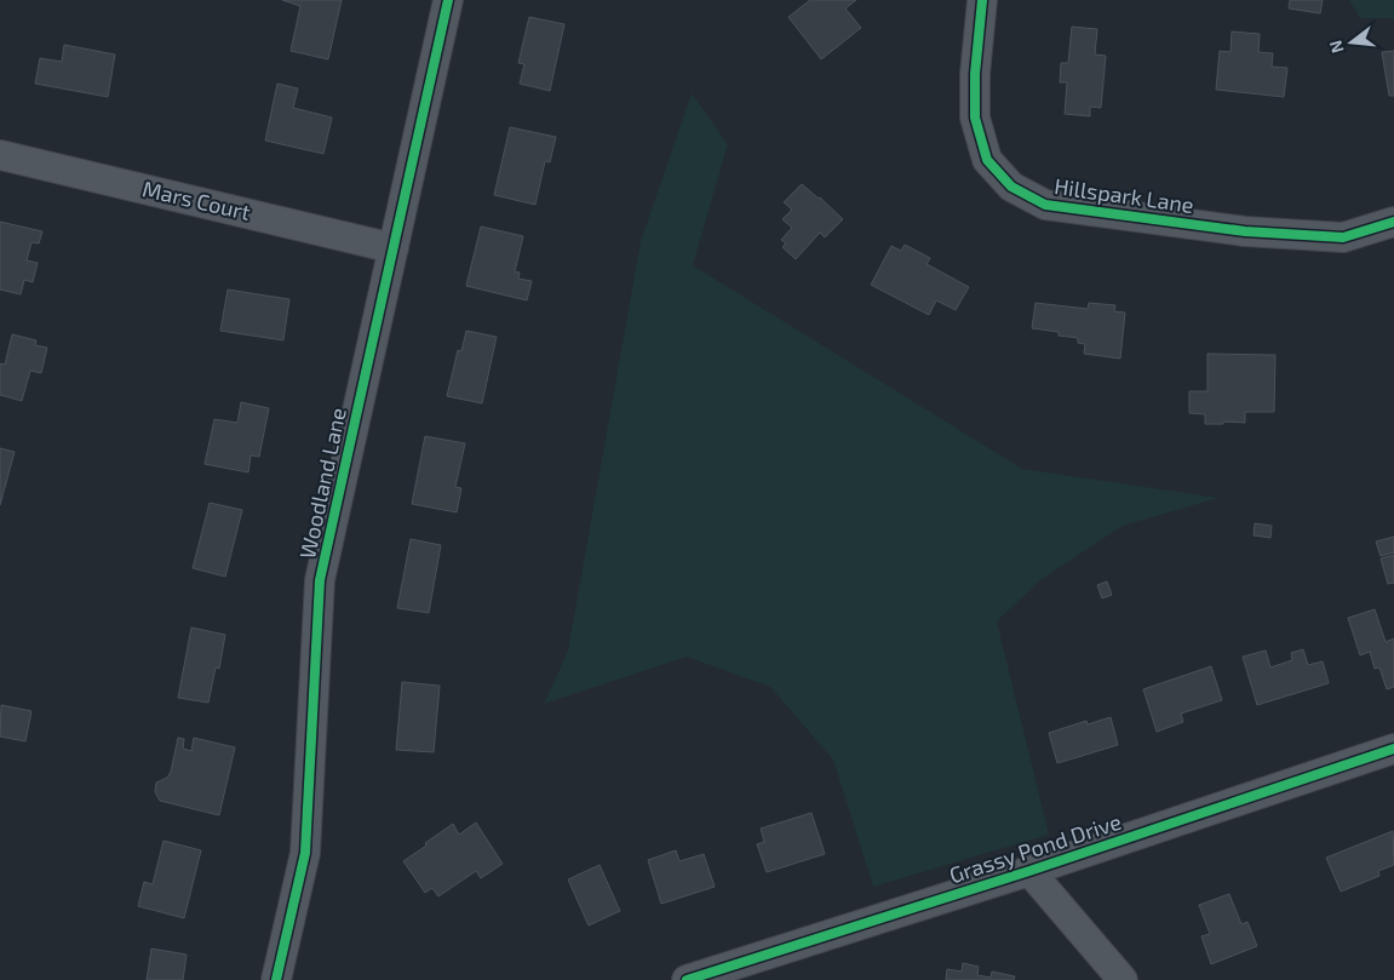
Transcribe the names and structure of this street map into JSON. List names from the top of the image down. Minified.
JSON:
{"streets":{"street":["Hillspark Lane","Mars Court","Woodland Lane","Grassy Pond Drive"]},"crossings":[["Mars Court","Woodland Lane"]],"north":"left"}
